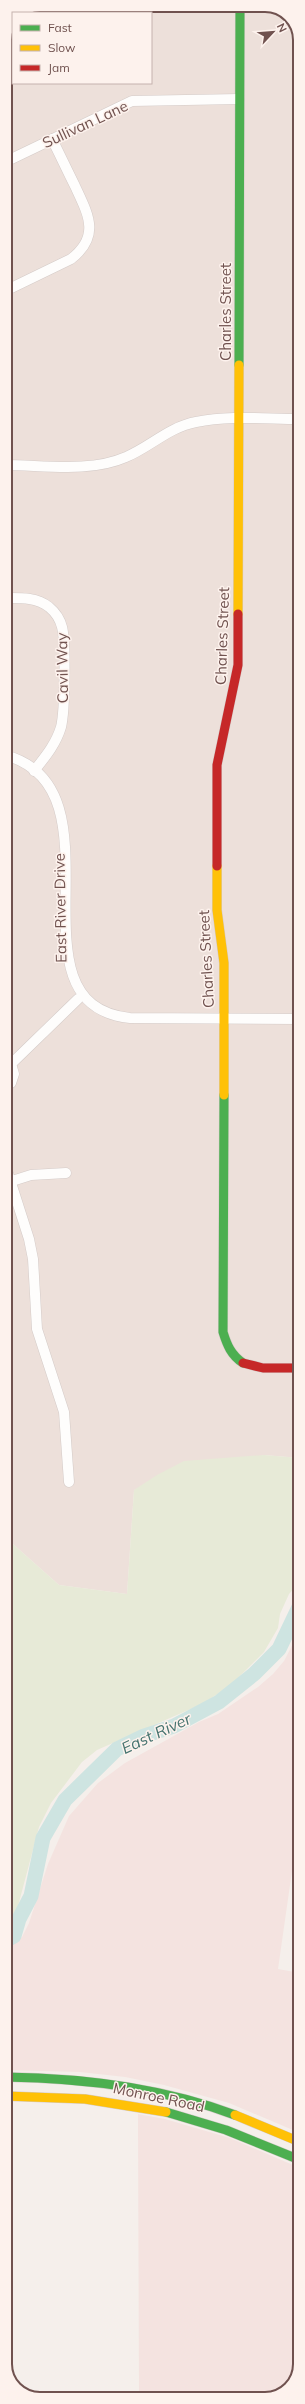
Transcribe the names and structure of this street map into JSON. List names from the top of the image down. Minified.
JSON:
{"streets":{"street":["Sullivan Lane","Charles Street","Cavil Way","East River Drive","Monroe Road"]},"crossings":[["Sullivan Lane","Charles Street"],["Charles Street","East River Drive"],["Cavil Way","East River Drive"]],"water":["East River"],"legend":["Fast","Slow","Jam"],"north":"top right"}
